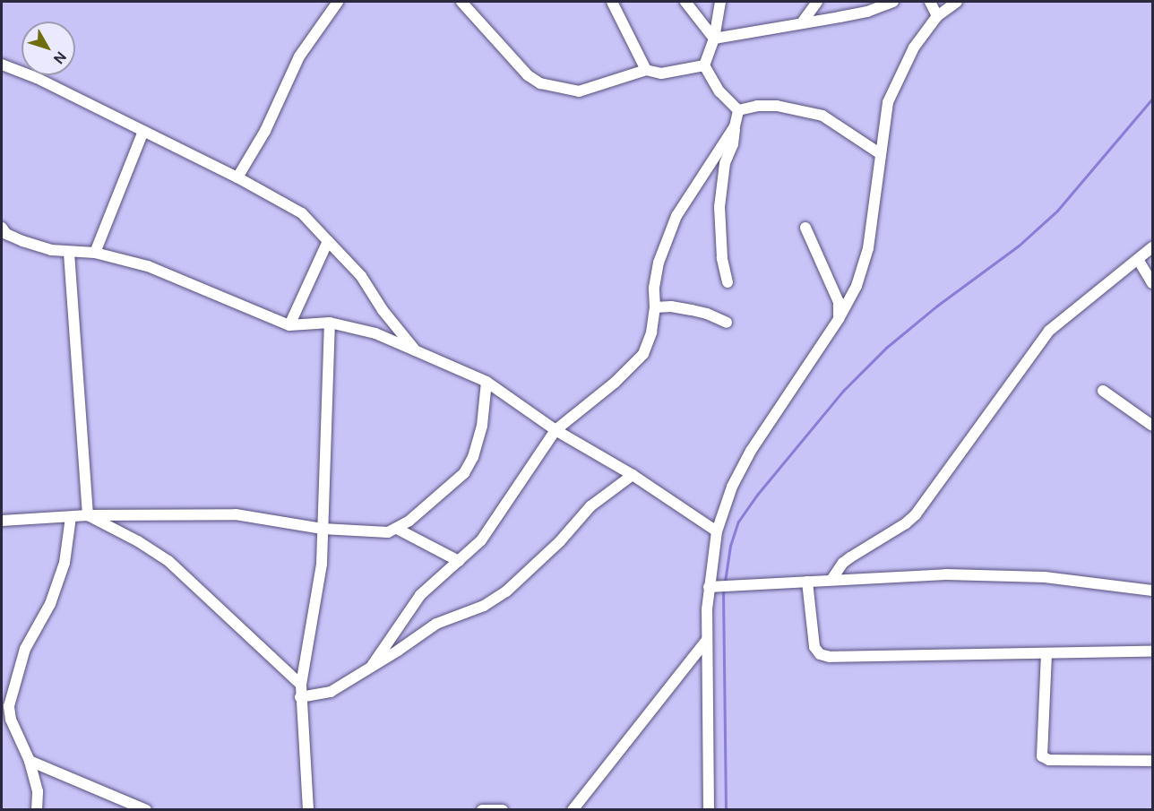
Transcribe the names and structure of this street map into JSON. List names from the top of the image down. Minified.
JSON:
{"north":"bottom right"}
